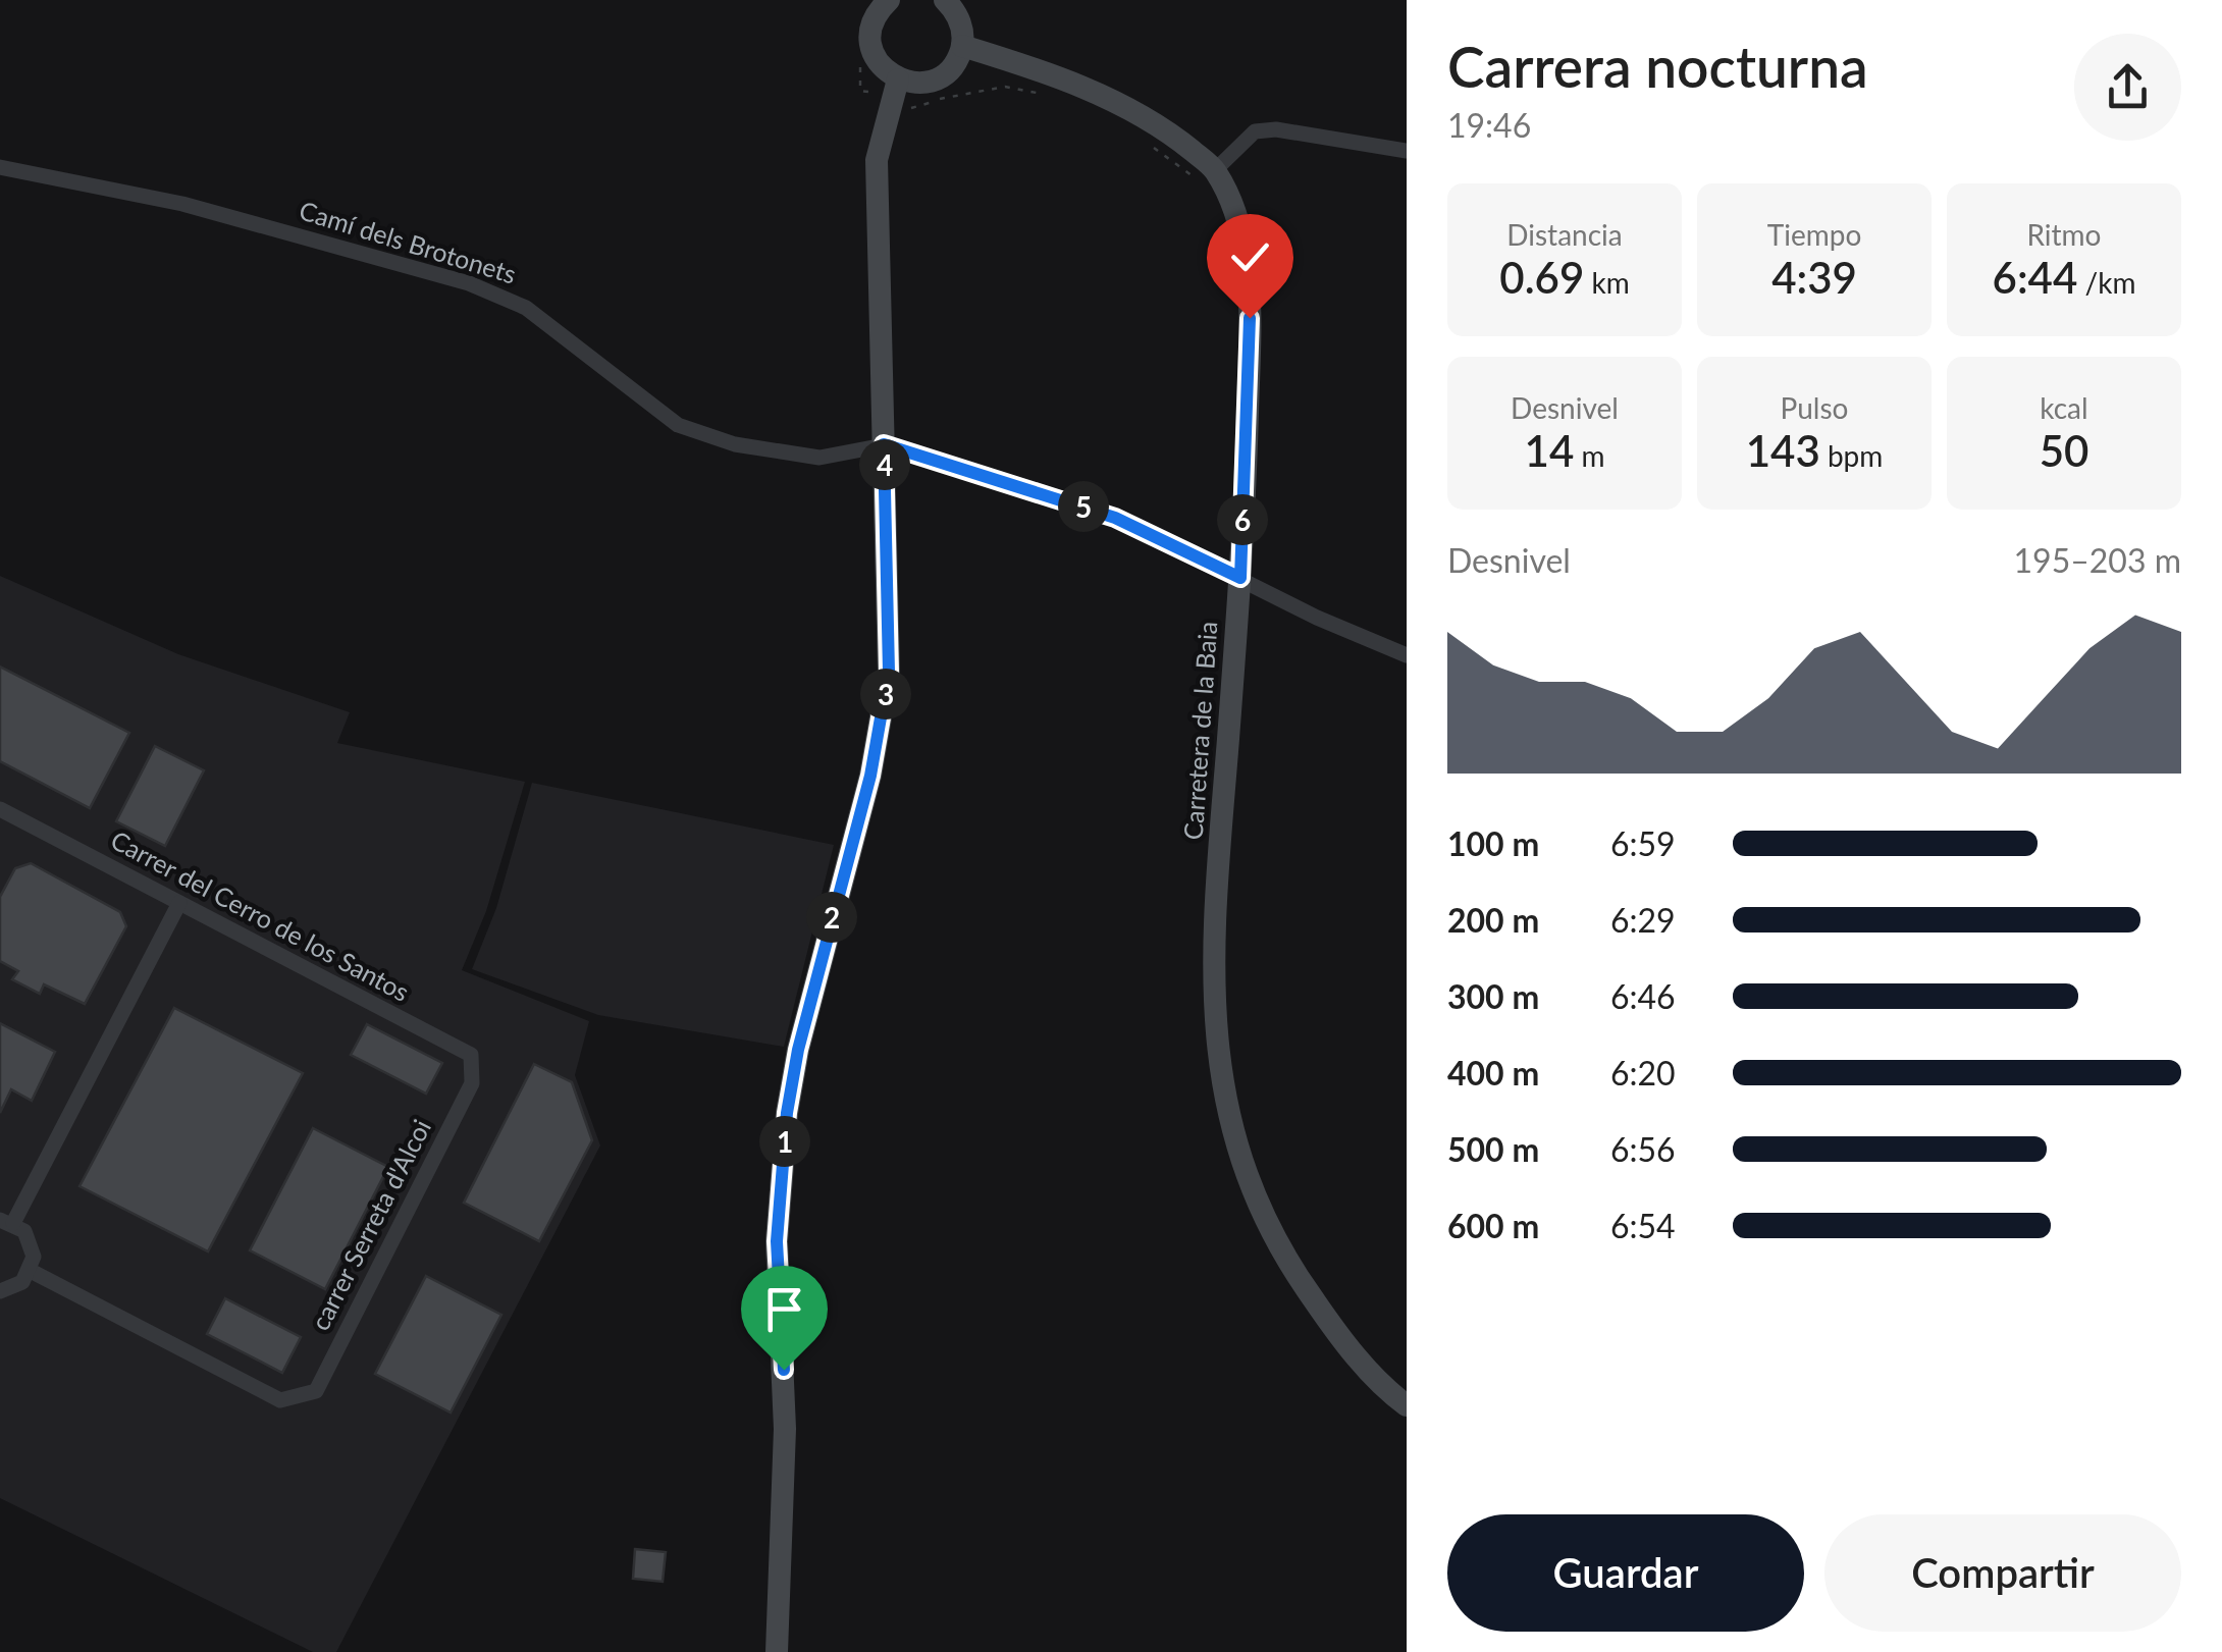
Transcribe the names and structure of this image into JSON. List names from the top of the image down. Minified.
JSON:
{"streets":{"main road":["Carretera de la Baia"],"street":["Camí dels Brotonets","Carrer del Cerro de los Santos","carrer Serreta d'Alcoi"]},"crossings":[["Carrer del Cerro de los Santos","carrer Serreta d'Alcoi"]],"page":{"heading":["Carrera nocturna","19:46"],"stats":[["Distancia","0.69 km"],["Tiempo","4:39"],["Ritmo","6:44 /km"],["Desnivel","14 m"],["Pulso","143 bpm"],["kcal","50"]],"pins":["4","5","6","3","2","1"],"chart":["Desnivel","195–203 m"],"list":[{"name":"100 m","note":"6:59"},{"name":"200 m","note":"6:29"},{"name":"300 m","note":"6:46"},{"name":"400 m","note":"6:20"},{"name":"500 m","note":"6:56"},{"name":"600 m","note":"6:54"}],"buttons":["Guardar","Compartir"]}}
